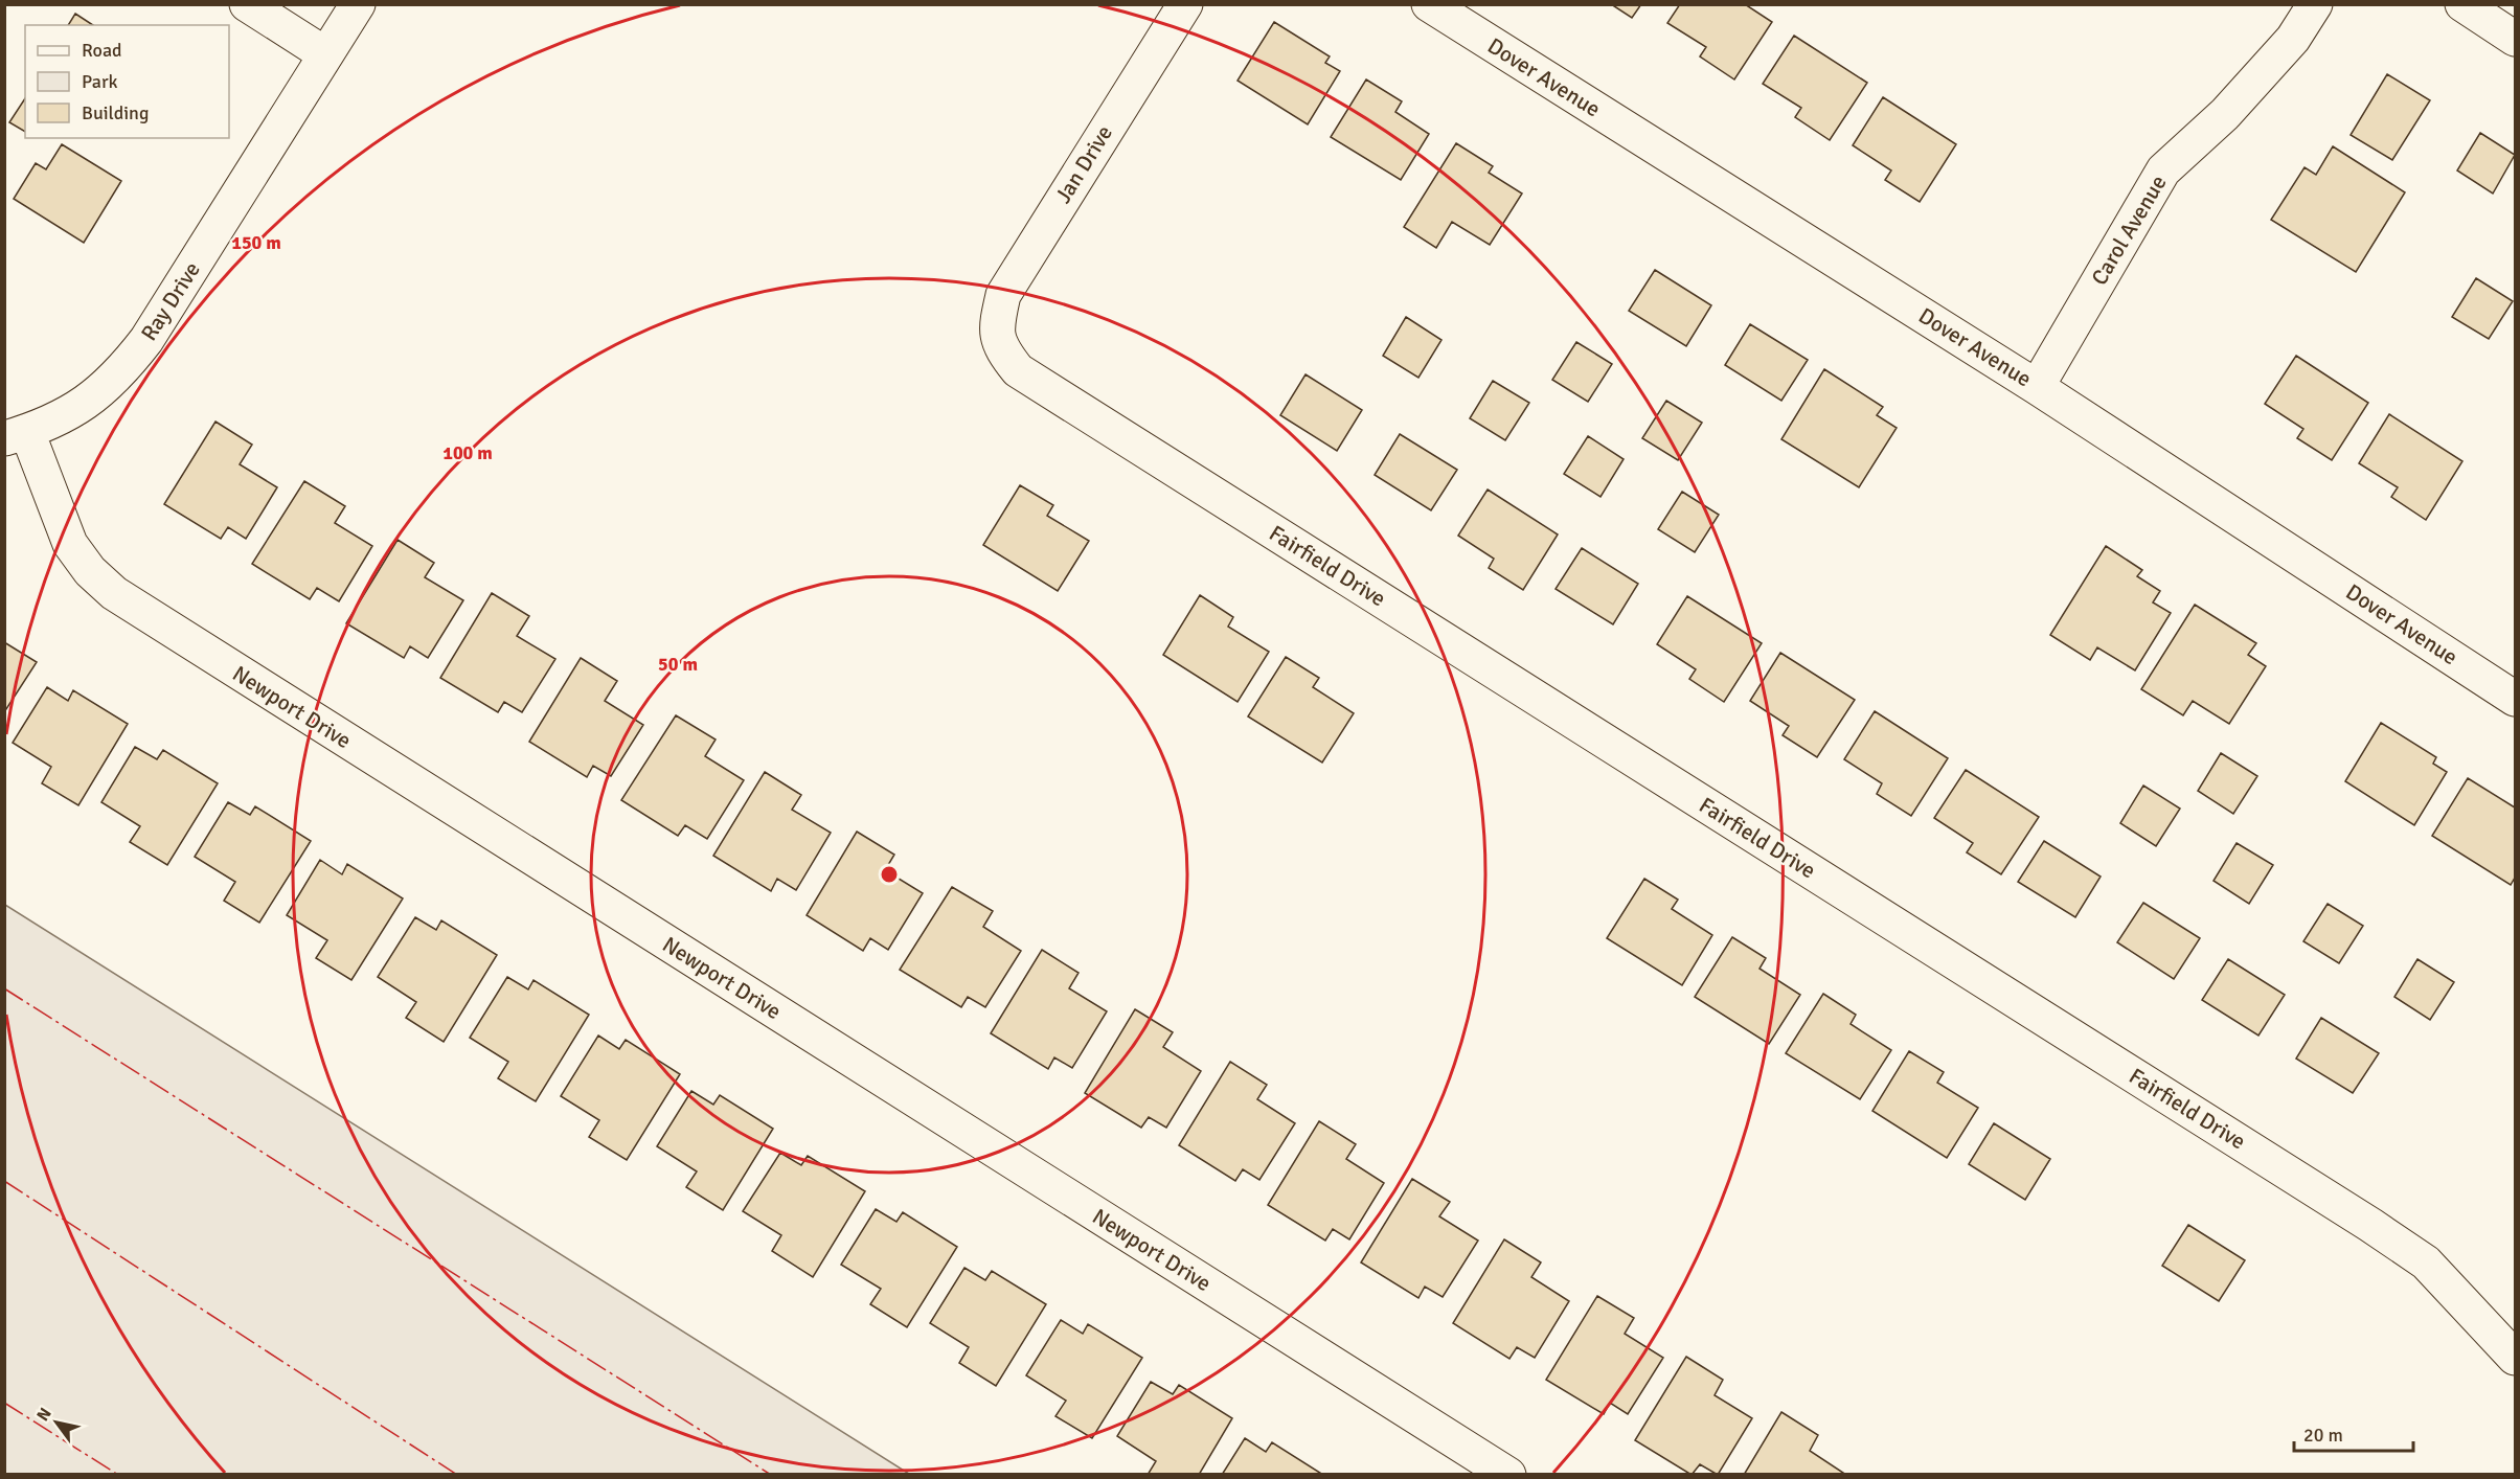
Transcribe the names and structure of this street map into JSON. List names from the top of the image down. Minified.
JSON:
{"streets":{"street":["Dover Avenue","Jan Drive","Carol Avenue","Ray Drive","Fairfield Drive","Newport Drive"]},"crossings":[["Dover Avenue","Carol Avenue"],["Jan Drive","Fairfield Drive"],["Ray Drive","Newport Drive"]],"legend":["Road","Park","Building"],"scale_bar":"20 m","north":"top left","rings":["150 m","100 m","50 m"]}
